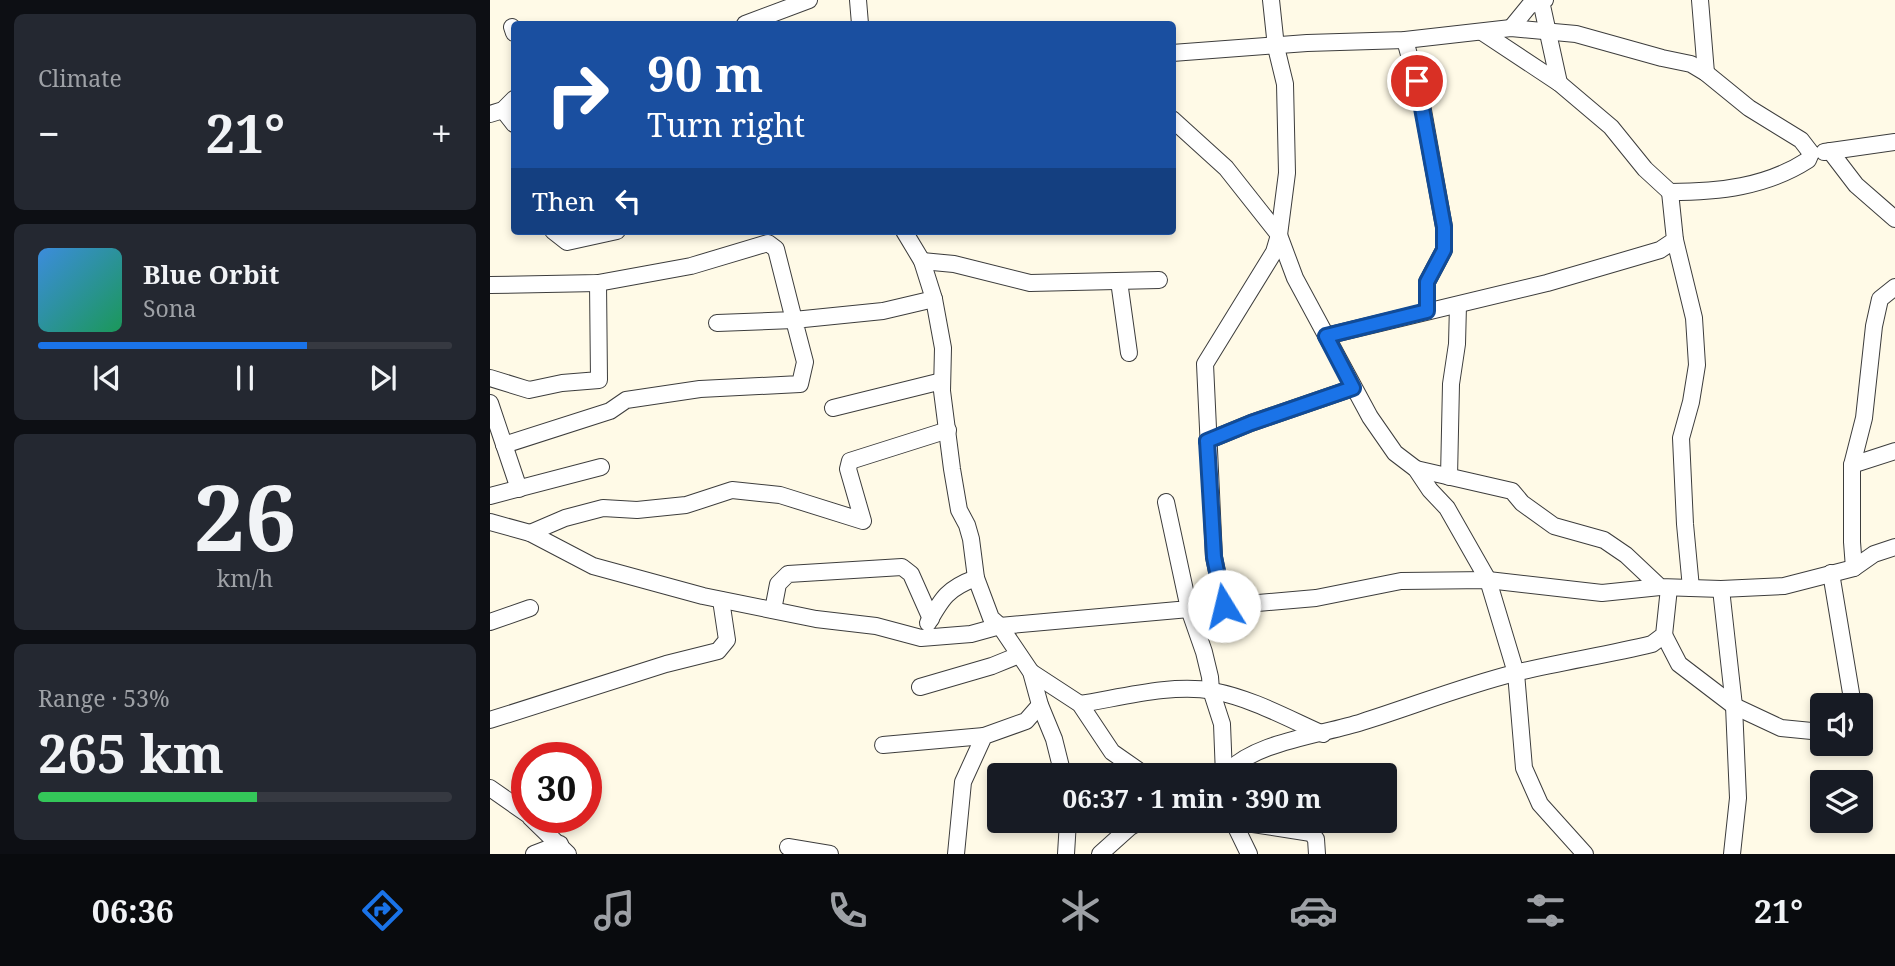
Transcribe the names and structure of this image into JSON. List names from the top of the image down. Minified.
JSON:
{"page":{"tile":["Climate",["26","km/h"],["Range · 53%","265 km"]],"turn":["90 m","Turn right"],"heat":["−","21°","+"],"then":"Then","song":["Blue Orbit","Sona"],"limit":"30","trip":"06:37 · 1 min · 390 m","tabs":["06:36","21°"]}}
